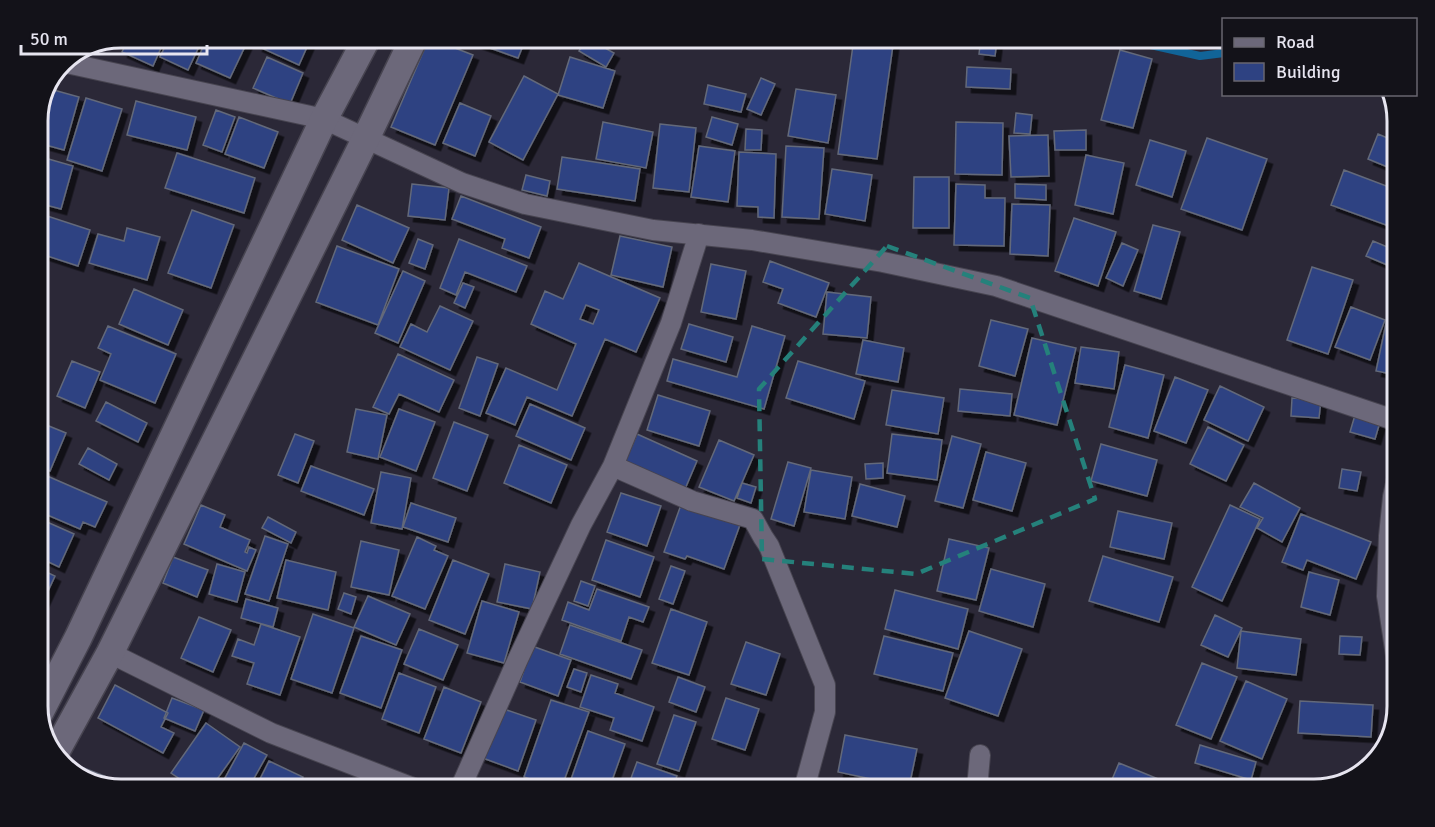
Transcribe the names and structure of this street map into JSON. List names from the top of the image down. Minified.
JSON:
{"legend":["Road","Building"],"scale_bar":"50 m"}
